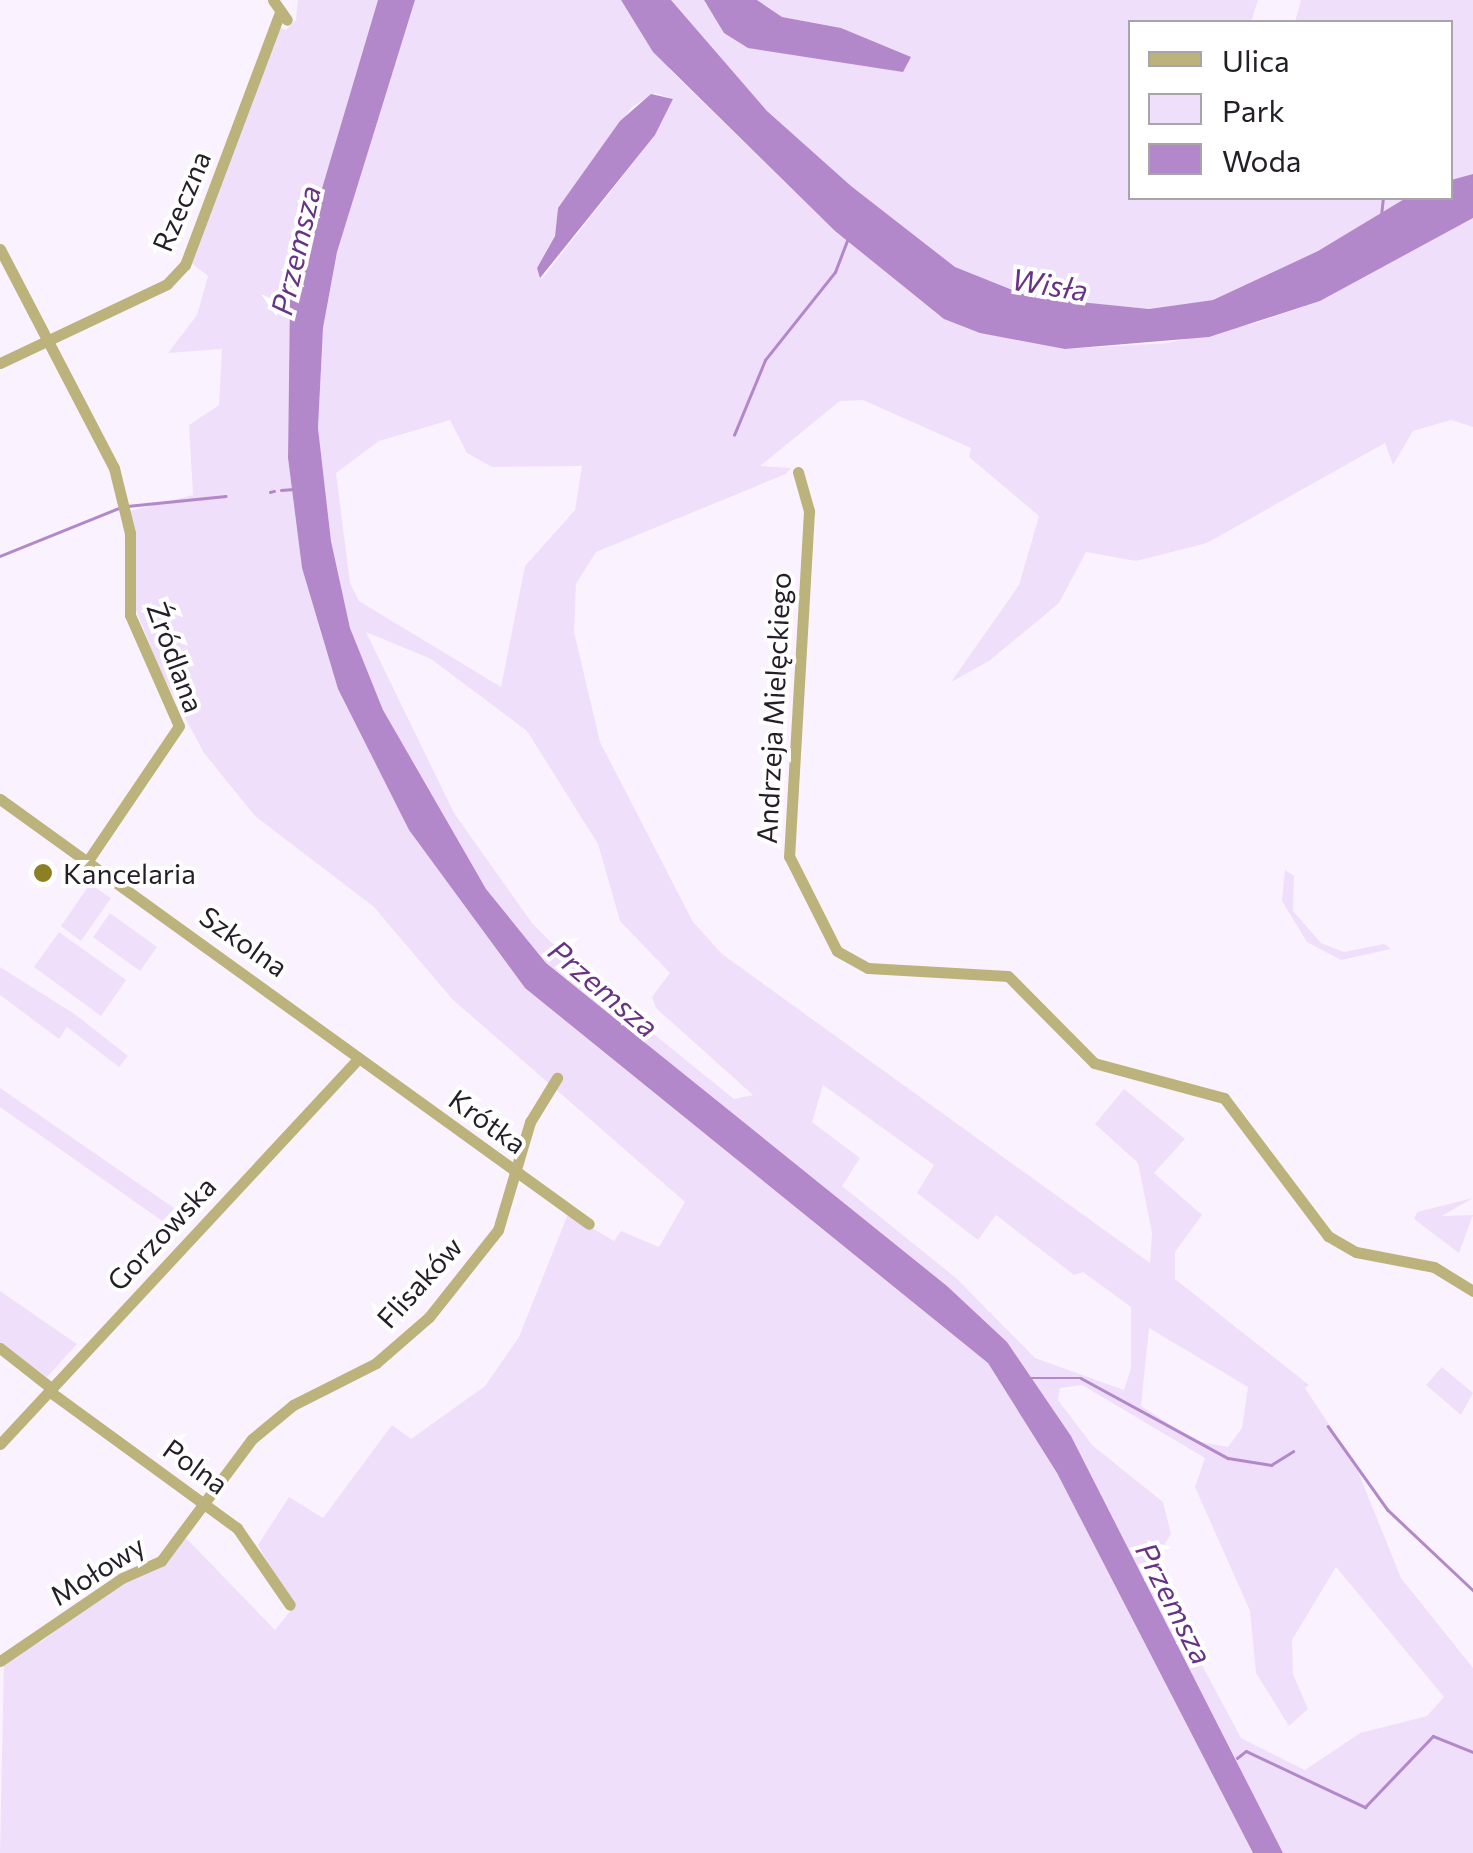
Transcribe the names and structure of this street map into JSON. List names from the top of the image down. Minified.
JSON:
{"streets":{"street":["Rzeczna","Źródlana","Andrzeja Mielęckiego","Szkolna","Krótka","Gorzowska","Flisaków","Polna","Mołowy"]},"crossings":[["Rzeczna","Źródlana"],["Źródlana","Szkolna"],["Szkolna","Krótka"],["Szkolna","Gorzowska"],["Krótka","Gorzowska"],["Krótka","Flisaków"],["Gorzowska","Polna"],["Flisaków","Polna"],["Flisaków","Mołowy"],["Polna","Mołowy"]],"water":["Przemsza","Wisła"],"places":["Kancelaria"],"legend":["Ulica","Park","Woda"]}
